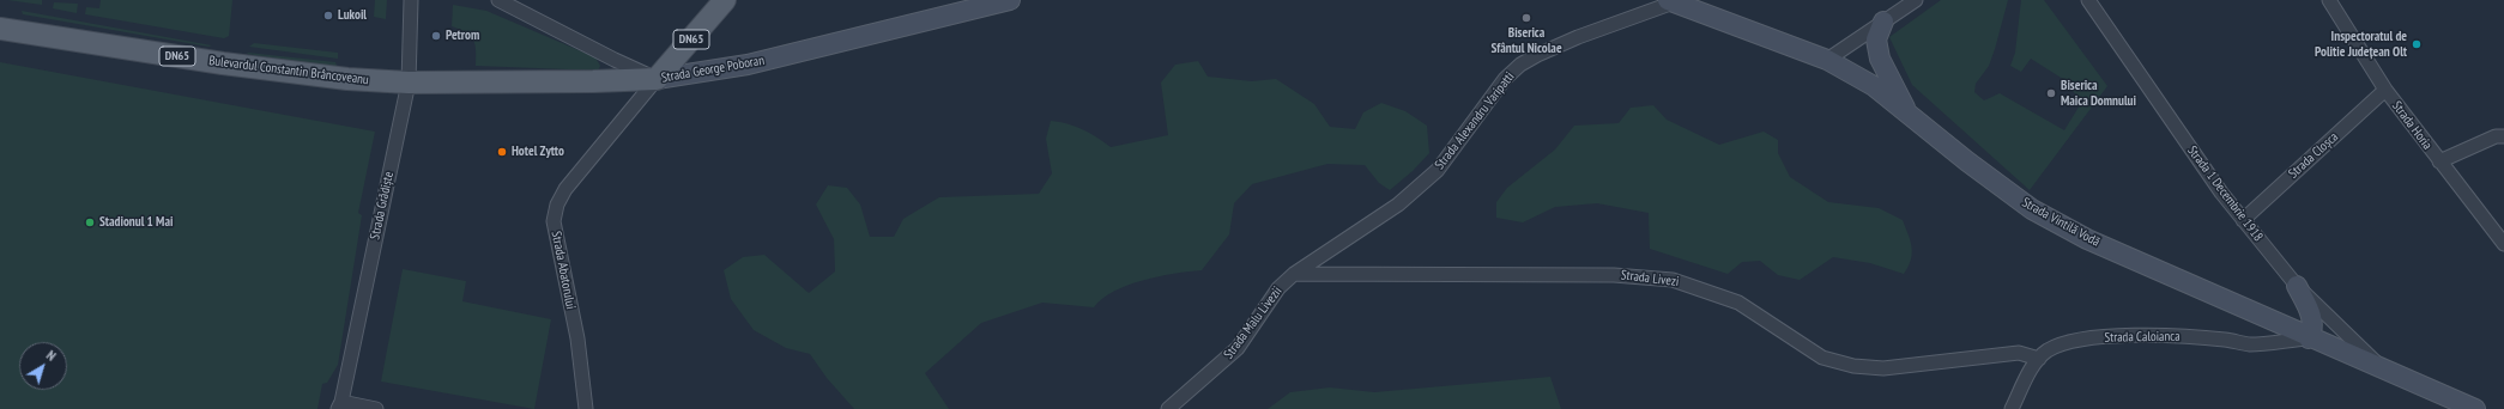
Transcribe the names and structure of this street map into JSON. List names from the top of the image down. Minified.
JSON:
{"streets":{"main road":["DN65","Strada George Poboran","Bulevardul Constantin Brâncoveanu","Strada Vintilă Vodă"],"street":["Strada Alexandru Varipatti","Strada Horia","Strada Cloșca","Strada 1 Decembrie 1918","Strada Grădiște","Strada Abatorului","Strada Livezi","Strada Malu Livezii","Strada Caloianca"]},"crossings":[["DN65","Strada George Poboran"],["DN65","Strada Abatorului"],["Strada George Poboran","Bulevardul Constantin Brâncoveanu"],["Strada George Poboran","Strada Grădiște"],["Strada George Poboran","Strada Abatorului"],["Bulevardul Constantin Brâncoveanu","Strada Grădiște"],["Strada Alexandru Varipatti","Strada Vintilă Vodă"],["Strada Alexandru Varipatti","Strada Livezi"],["Strada Alexandru Varipatti","Strada Malu Livezii"],["Strada Horia","Strada Cloșca"],["Strada Cloșca","Strada 1 Decembrie 1918"],["Strada 1 Decembrie 1918","Strada Vintilă Vodă"],["Strada Vintilă Vodă","Strada Caloianca"],["Strada Livezi","Strada Malu Livezii"],["Strada Livezi","Strada Caloianca"]],"places":["Lukoil","Biserica Sfântul Nicolae","Petrom","Inspectoratul de Politie Județean Olt","Biserica Maica Domnului","Hotel Zytto","Stadionul 1 Mai"],"north":"top right"}
